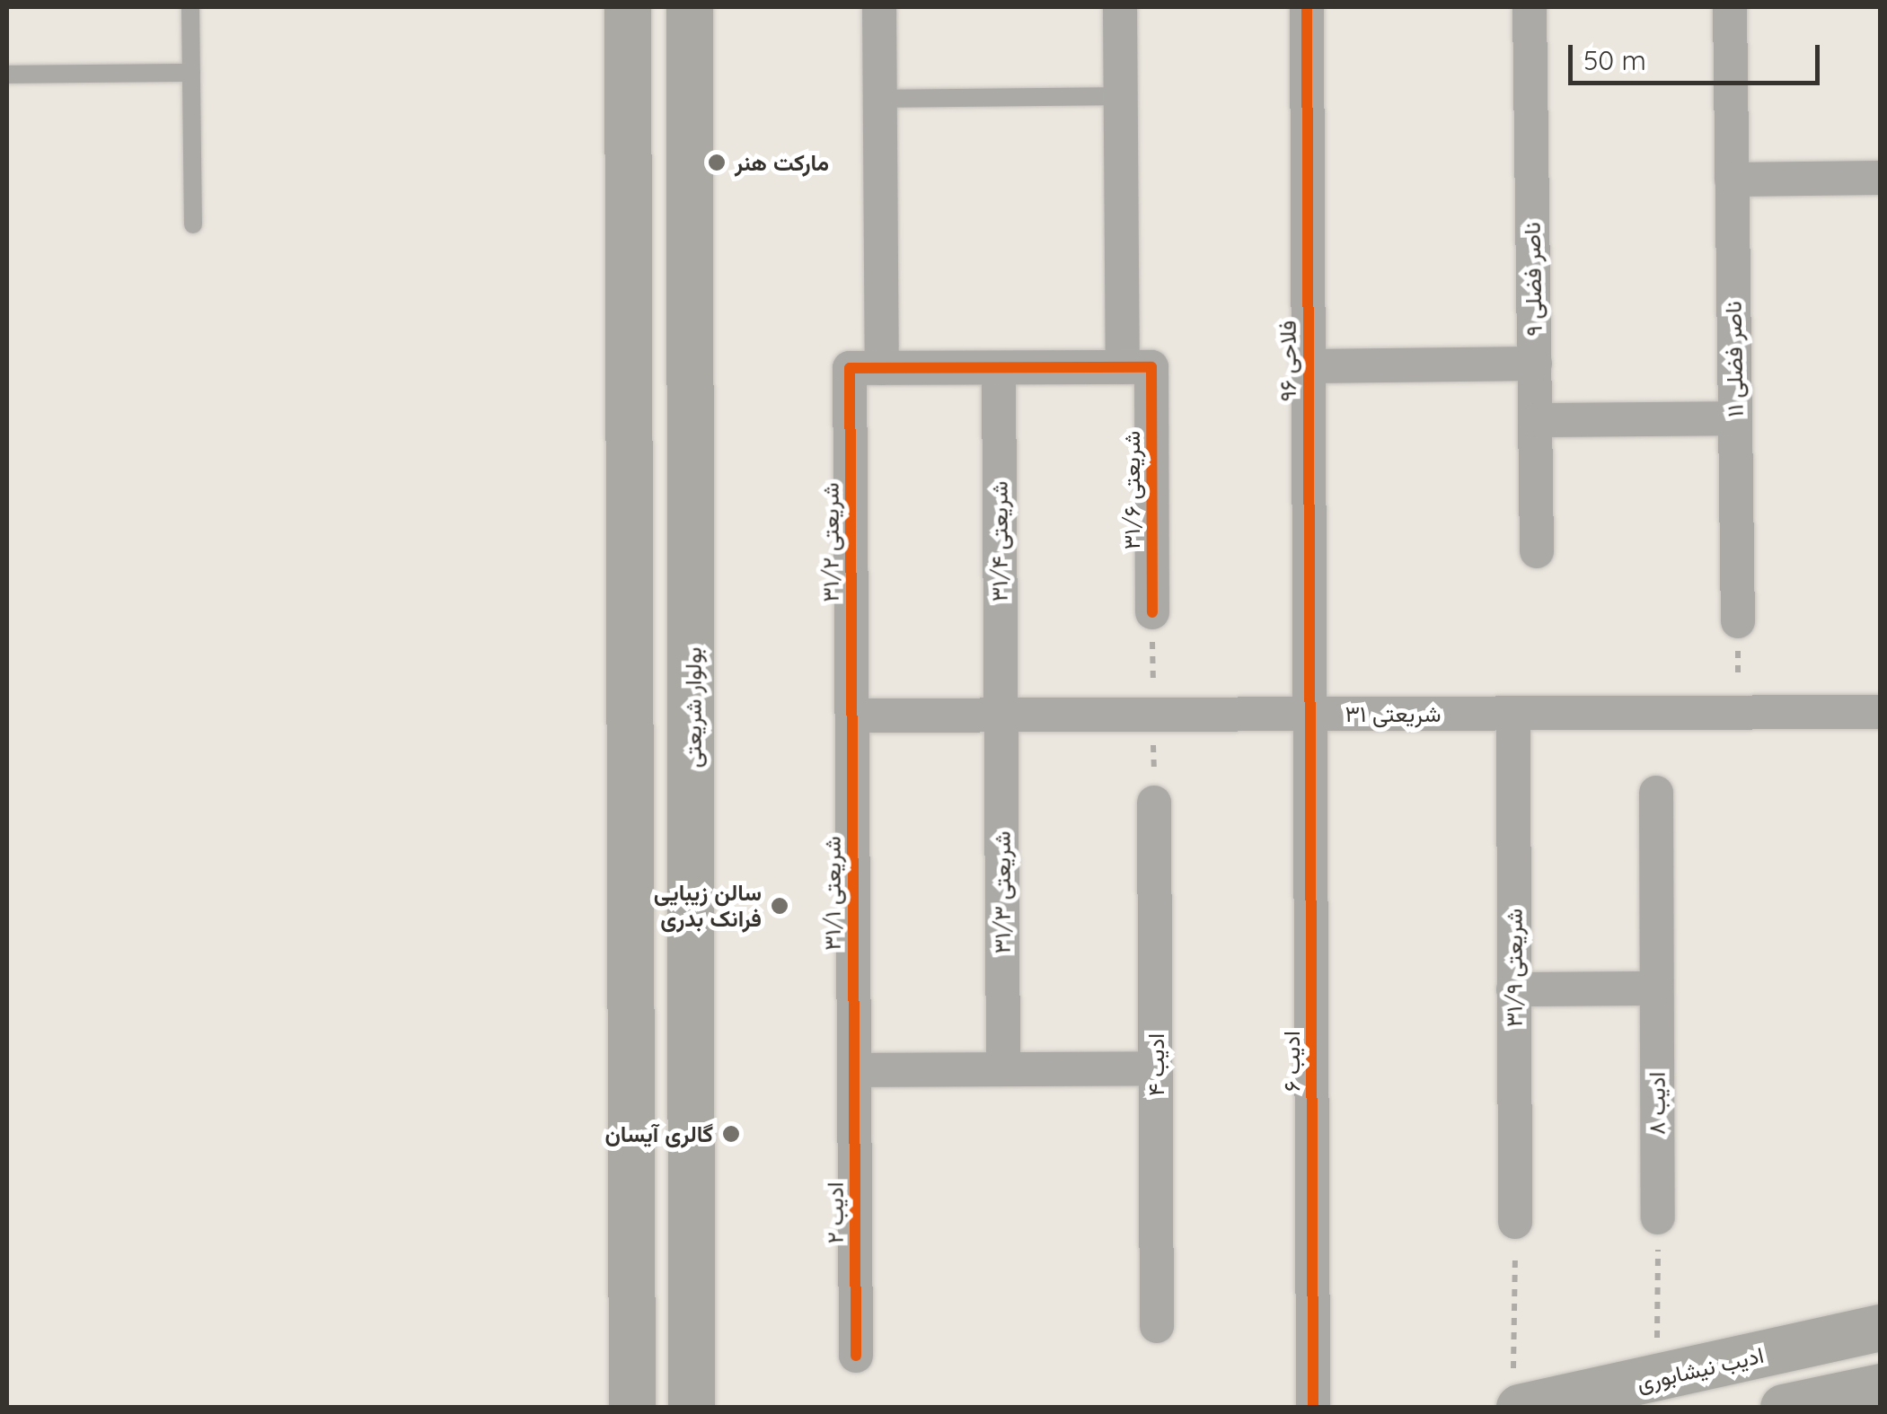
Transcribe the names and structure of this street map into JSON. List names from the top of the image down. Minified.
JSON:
{"streets":{"main road":["بولوار شریعتی","ادیب نیشابوری"],"street":["ناصر فضلی ۹","ناصر فضلی ۱۱","فلاحی ۹۶","شریعتی ۳۱/۶","شریعتی ۳۱/۴","شریعتی ۳۱/۲","شریعتی ۳۱","شریعتی ۳۱/۳","شریعتی ۳۱/۱","شریعتی ۳۱/۹","ادیب ۶","ادیب ۴","ادیب ۸","ادیب ۲"]},"crossings":[["فلاحی ۹۶","شریعتی ۳۱"],["فلاحی ۹۶","ادیب ۶"],["شریعتی ۳۱/۴","شریعتی ۳۱"],["شریعتی ۳۱/۴","شریعتی ۳۱/۳"],["شریعتی ۳۱/۲","شریعتی ۳۱"],["شریعتی ۳۱/۲","شریعتی ۳۱/۱"],["شریعتی ۳۱","شریعتی ۳۱/۳"],["شریعتی ۳۱","شریعتی ۳۱/۱"],["شریعتی ۳۱","شریعتی ۳۱/۹"],["شریعتی ۳۱","ادیب ۶"],["شریعتی ۳۱/۱","ادیب ۲"]],"places":["مارکت هنر","سالن زیبایی فرانک بدری","گالری آيسان"],"scale_bar":"50 m"}
